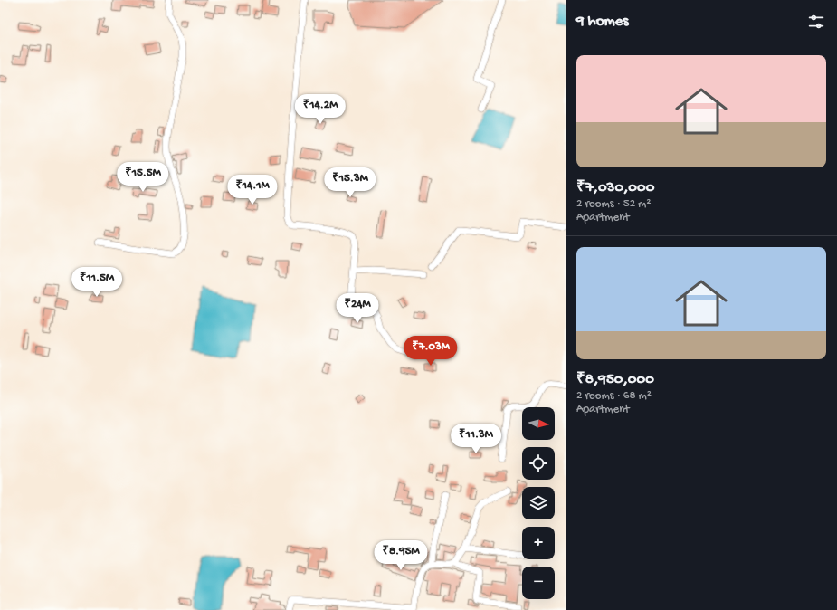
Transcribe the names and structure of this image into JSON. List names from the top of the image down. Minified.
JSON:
{"north":"right","page":{"heading":"9 homes","list":[{"name":"₹7,030,000","note":"2 rooms · 52 m² · Apartment"},{"name":"₹8,950,000","note":"2 rooms · 68 m² · Apartment"}],"price":["₹14.2M","₹15.5M","₹15.3M","₹14.1M","₹11.5M","₹24M","₹7.03M","₹11.3M","₹8.95M"],"map_buttons":["+","−"]}}
